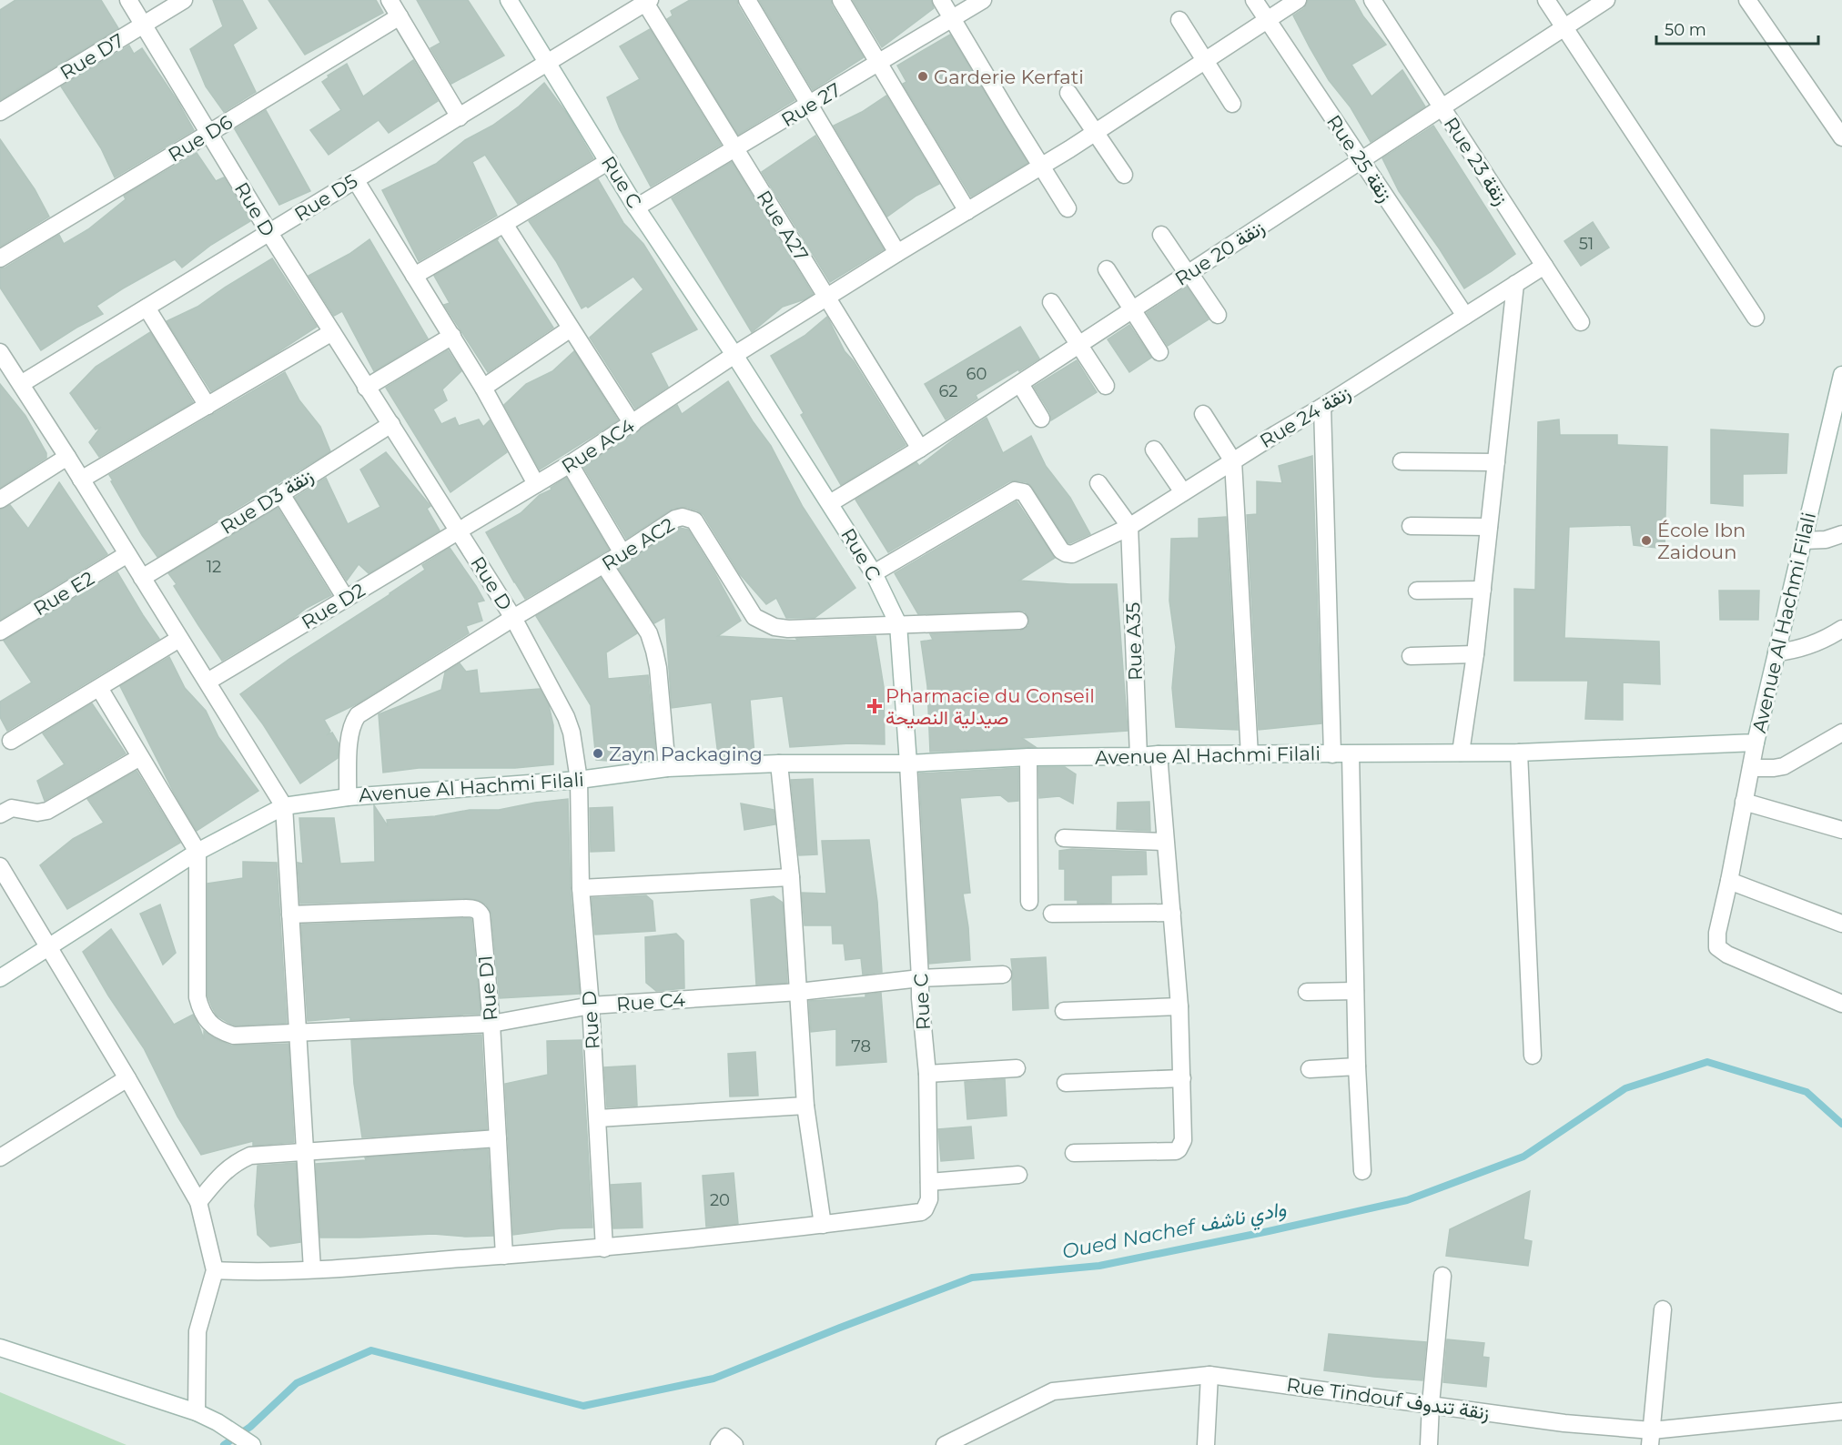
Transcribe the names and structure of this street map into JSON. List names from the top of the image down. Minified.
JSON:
{"streets":{"street":["Rue D7","Rue 27","Rue D6","Rue 25 زنقة","Rue 23 زنقة","Rue C","Rue D5","Rue D","Rue A27","Rue 20 زنقة","Rue 24 زنقة","Rue AC4","Rue D3 زنقة","Rue AC2","Rue E2","Rue D2","Avenue Al Hachmi Filali","Rue A35","Rue D1","Rue C4","Rue Tindouf زنقة تندوف"]},"crossings":[["Rue D7","Rue D"],["Rue 27","Rue C"],["Rue 27","Rue A27"],["Rue D6","Rue D"],["Rue 25 زنقة","Rue 20 زنقة"],["Rue 25 زنقة","Rue 24 زنقة"],["Rue 25 زنقة","Rue AC4"],["Rue 23 زنقة","Rue 20 زنقة"],["Rue 23 زنقة","Rue 24 زنقة"],["Rue C","Rue D5"],["Rue C","Rue 20 زنقة"],["Rue C","Rue 24 زنقة"],["Rue C","Rue AC4"],["Rue C","Rue AC2"],["Rue C","Avenue Al Hachmi Filali"],["Rue C","Rue C4"],["Rue D5","Rue D"],["Rue D5","Rue A27"],["Rue D","Rue AC4"],["Rue D","Rue D3 زنقة"],["Rue D","Rue AC2"],["Rue D","Rue D2"],["Rue D","Avenue Al Hachmi Filali"],["Rue D","Rue C4"],["Rue A27","Rue 20 زنقة"],["Rue A27","Rue AC4"],["Rue 24 زنقة","Rue A35"],["Rue AC4","Rue D2"],["Avenue Al Hachmi Filali","Rue A35"],["Avenue Al Hachmi Filali","Rue C4"],["Rue D1","Rue C4"]],"water":["Oued Nachef وادي ناشف"],"places":{"other":["Garderie Kerfati","École Ibn Zaidoun","Zayn Packaging"],"health":["Pharmacie du Conseil صيدلية النصيحة"]},"house_numbers":["51","60","62","12","78","20"],"scale_bar":"50 m"}
